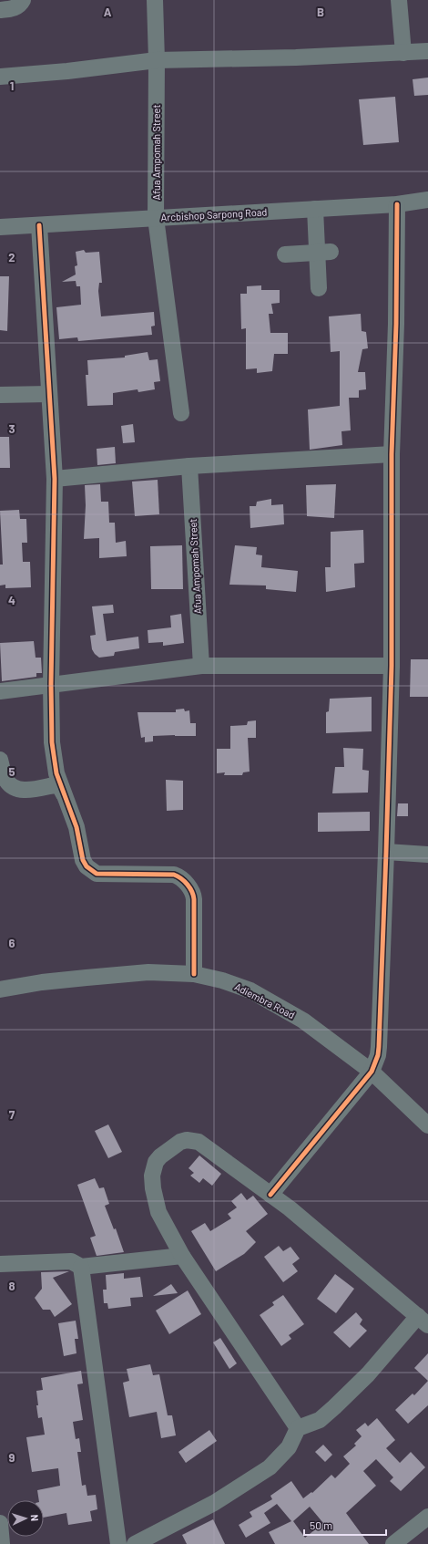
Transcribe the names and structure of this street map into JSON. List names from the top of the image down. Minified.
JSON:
{"streets":{"street":["Afua Ampomah Street","Arcbishop Sarpong Road","Adiembra Road"]},"crossings":[["Afua Ampomah Street","Arcbishop Sarpong Road"]],"scale_bar":"50 m","north":"right","grid":{"columns":["A","B"],"rows":["1","2","3","4","5","6","7","8","9"]}}
